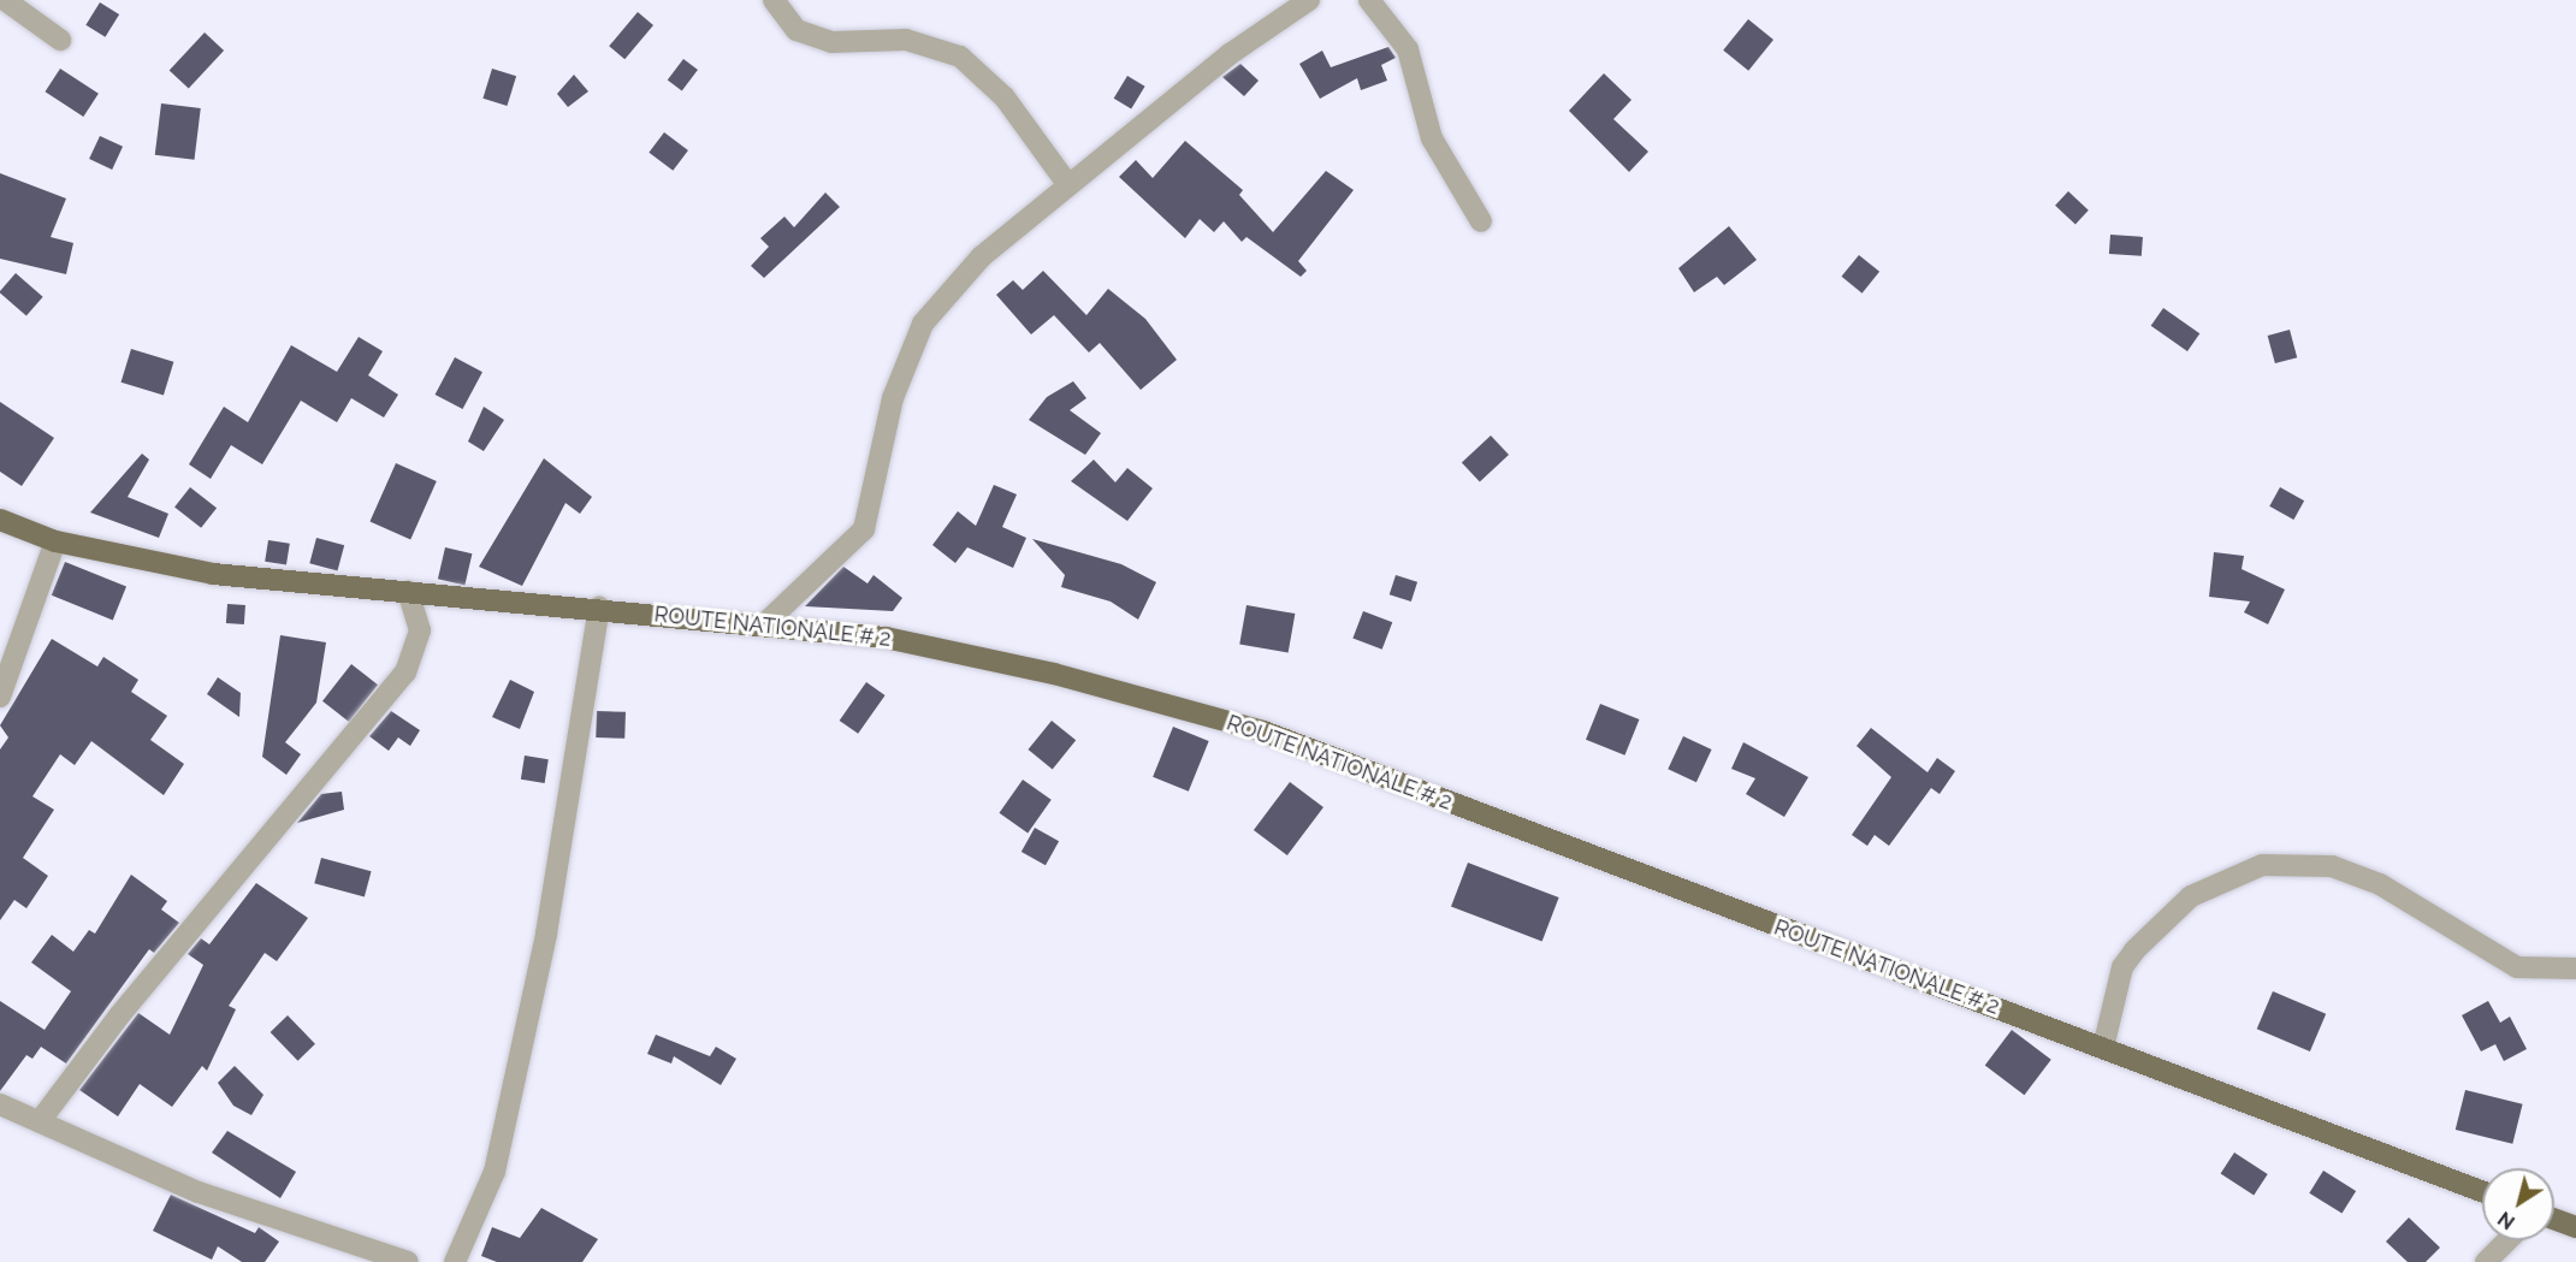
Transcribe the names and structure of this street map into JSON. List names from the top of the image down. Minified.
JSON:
{"streets":{"main road":["ROUTE NATIONALE # 2"]},"north":"bottom left"}
